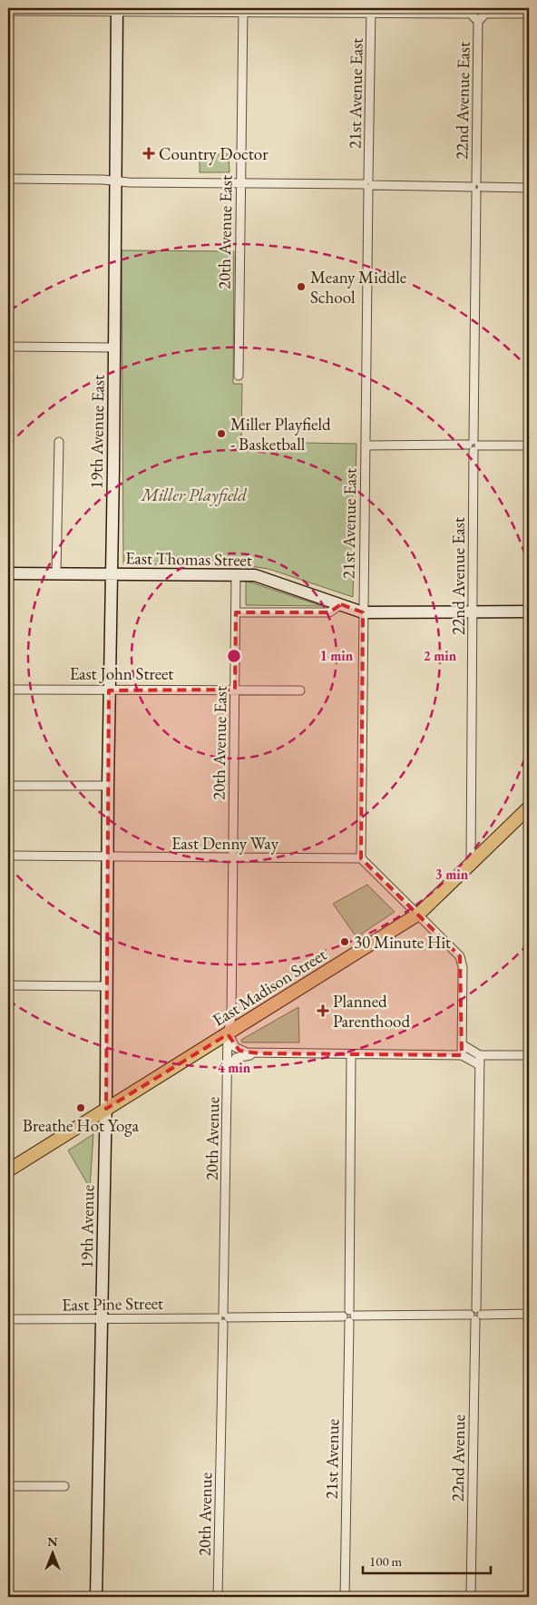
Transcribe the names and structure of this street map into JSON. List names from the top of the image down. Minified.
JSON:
{"streets":{"main road":["East Madison Street"],"street":["21st Avenue East","22nd Avenue East","20th Avenue East","19th Avenue East","East Thomas Street","East John Street","East Denny Way","20th Avenue","19th Avenue","East Pine Street","22nd Avenue","21st Avenue"]},"crossings":[["21st Avenue East","East Thomas Street"],["21st Avenue East","East Denny Way"],["22nd Avenue East","East Madison Street"],["20th Avenue East","East Thomas Street"],["20th Avenue East","East John Street"],["20th Avenue East","East Denny Way"],["20th Avenue East","20th Avenue"],["19th Avenue East","East Thomas Street"],["19th Avenue East","East John Street"],["19th Avenue East","East Denny Way"],["19th Avenue East","19th Avenue"],["East Denny Way","20th Avenue"],["East Denny Way","19th Avenue"],["East Madison Street","20th Avenue"],["East Madison Street","19th Avenue"],["20th Avenue","East Pine Street"],["19th Avenue","East Pine Street"],["East Pine Street","22nd Avenue"],["East Pine Street","21st Avenue"]],"parks":["Miller Playfield"],"places":{"health":["Country Doctor","Planned Parenthood"],"other":["Meany Middle School","Miller Playfield - Basketball","30 Minute Hit","Breathe Hot Yoga"]},"scale_bar":"100 m","north":"top","rings":["1 min","2 min","3 min","4 min"]}
